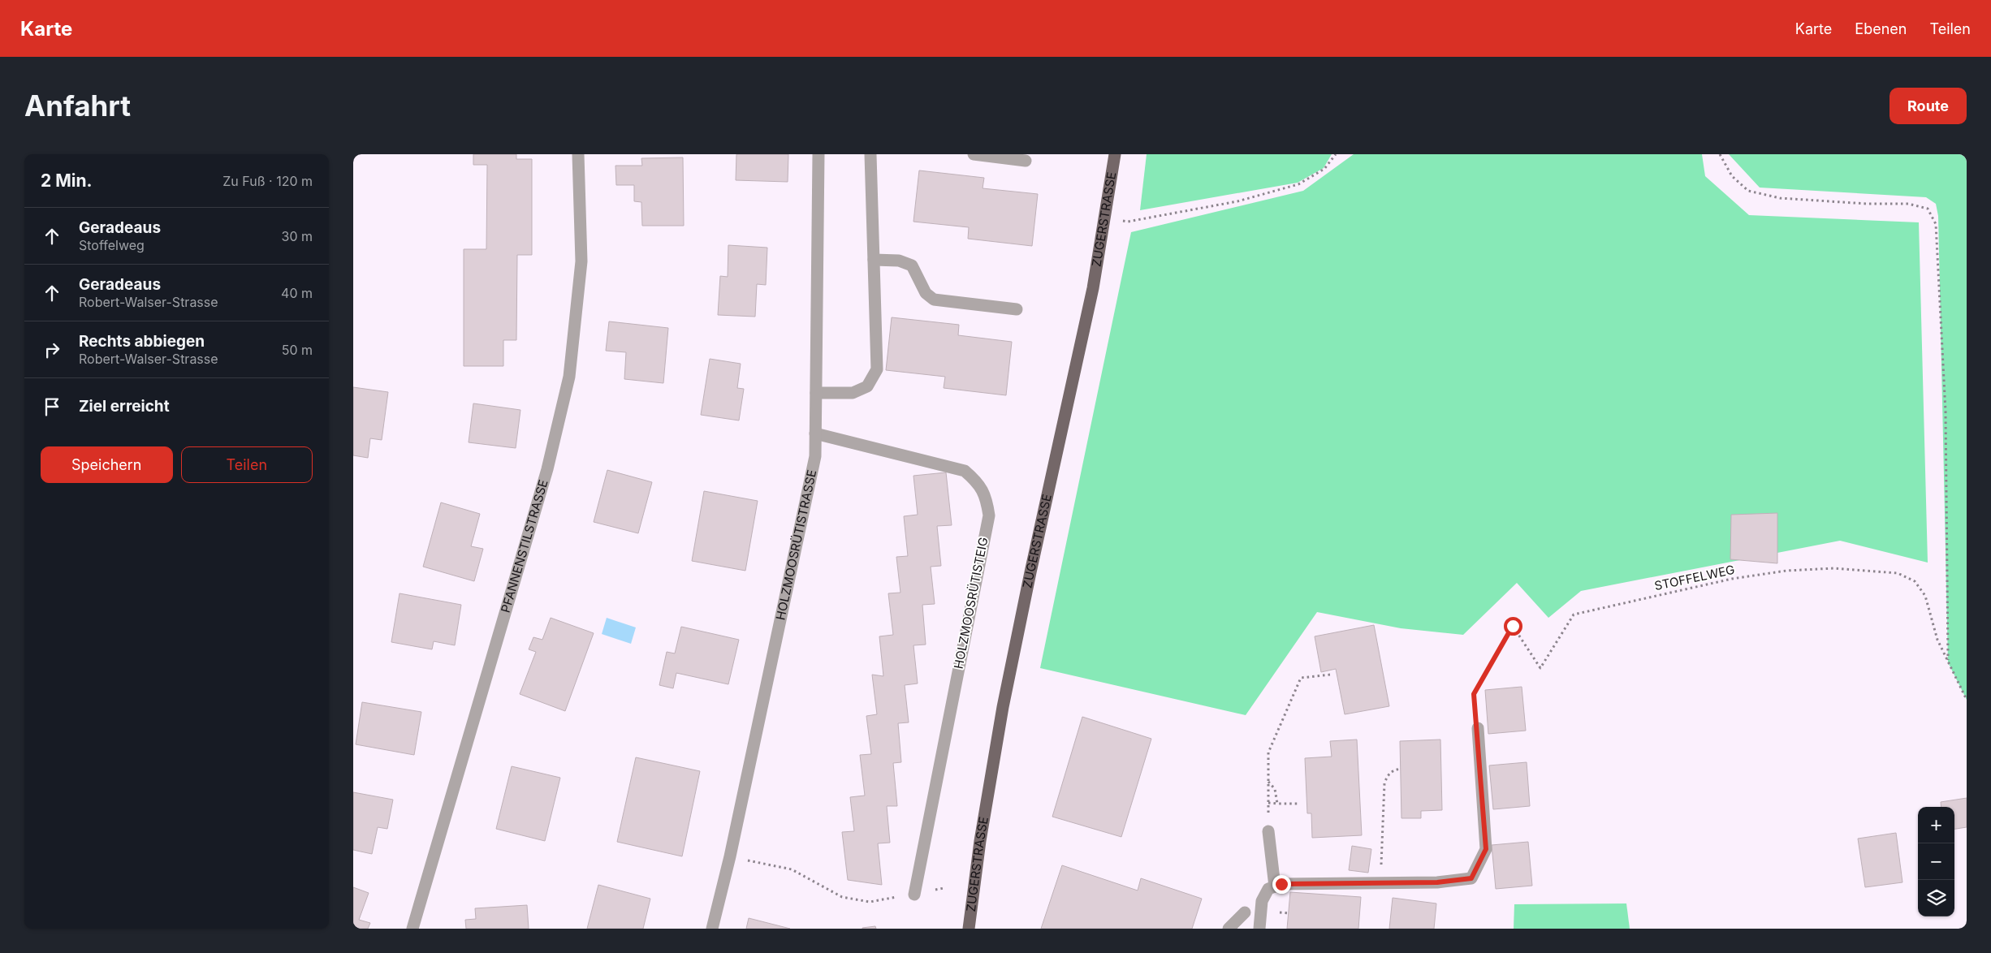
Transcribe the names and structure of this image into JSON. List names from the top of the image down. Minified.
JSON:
{"streets":{"main road":["ZUGERSTRASSE"],"street":["HOLZMOOSRÜTISTRASSE","PFANNENSTILSTRASSE","HOLZMOOSRÜTISTEIG"],"path":["STOFFELWEG"]},"crossings":[["HOLZMOOSRÜTISTRASSE","HOLZMOOSRÜTISTEIG"]],"page":{"header":"Karte","nav":["Karte","Ebenen","Teilen"],"buttons":["Route",["Speichern","Teilen"]],"title":"Anfahrt","heading":["2 Min.","Zu Fuß · 120 m"],"list":[["Geradeaus","Stoffelweg","30 m"],["Geradeaus","Robert-Walser-Strasse","40 m"],["Rechts abbiegen","Robert-Walser-Strasse","50 m"],"Ziel erreicht"],"map_buttons":["+","−"]}}
